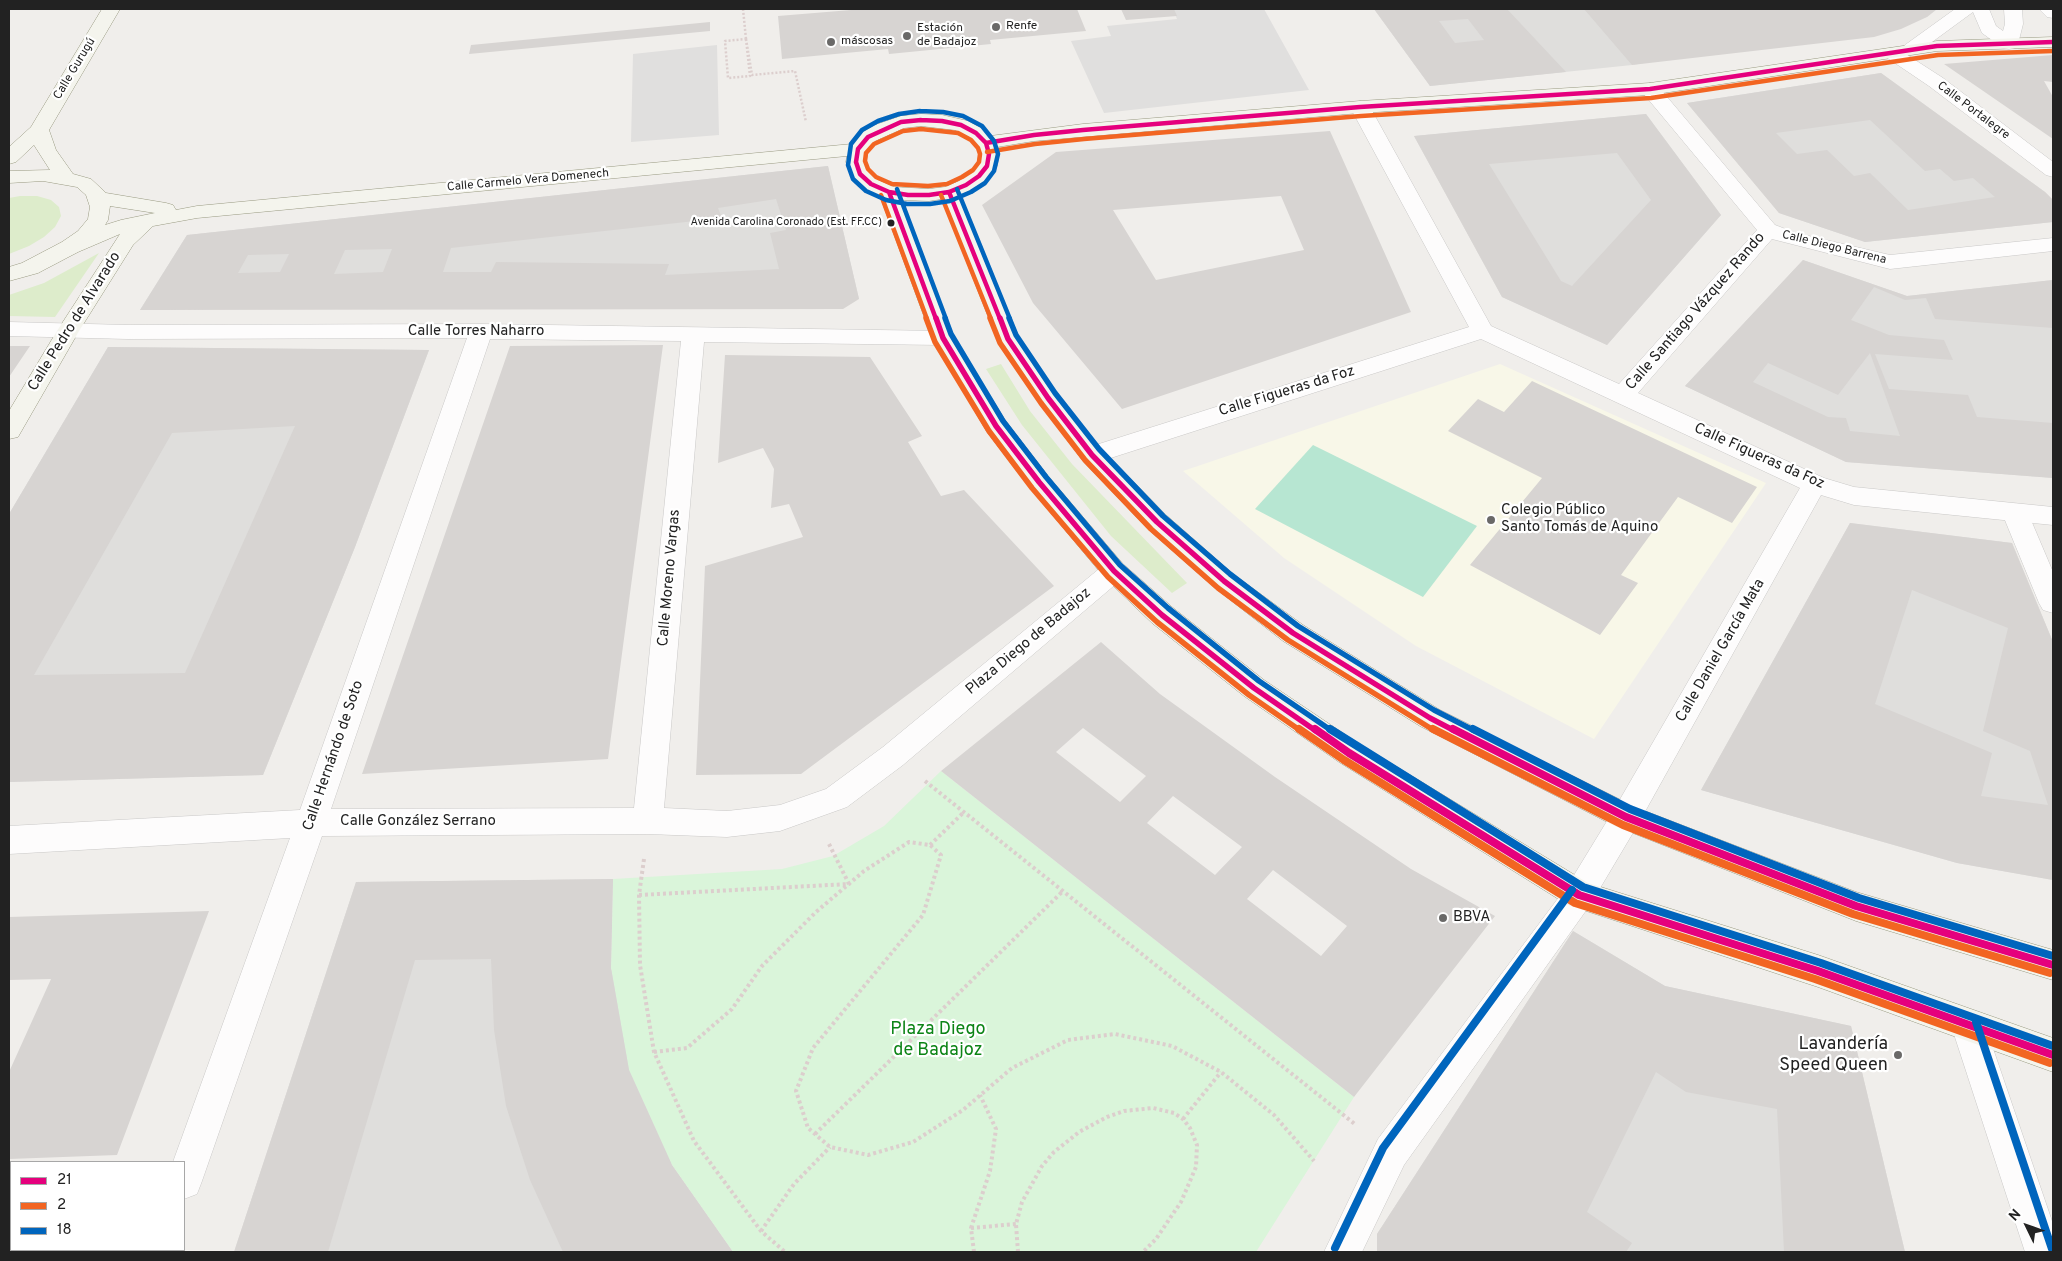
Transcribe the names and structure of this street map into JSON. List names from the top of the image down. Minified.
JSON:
{"streets":{"main road":["Calle Gurugú","Calle Carmelo Vera Domenech","Calle Pedro de Alvarado"],"street":["Calle Portalegre","Calle Diego Barrena","Calle Santiago Vázquez Rando","Calle Torres Naharro","Calle Figueras da Foz","Calle Moreno Vargas","Plaza Diego de Badajoz","Calle Daniel García Mata","Calle Hernándo de Soto","Calle González Serrano"]},"crossings":[["Calle Carmelo Vera Domenech","Calle Pedro de Alvarado"],["Calle Diego Barrena","Calle Santiago Vázquez Rando"],["Calle Santiago Vázquez Rando","Calle Figueras da Foz"],["Calle Pedro de Alvarado","Calle Torres Naharro"],["Calle Torres Naharro","Calle Moreno Vargas"],["Calle Torres Naharro","Calle Hernándo de Soto"],["Calle Figueras da Foz","Calle Daniel García Mata"],["Calle Moreno Vargas","Plaza Diego de Badajoz"],["Calle Moreno Vargas","Calle González Serrano"],["Plaza Diego de Badajoz","Calle González Serrano"],["Calle Hernándo de Soto","Calle González Serrano"]],"parks":["Plaza Diego de Badajoz"],"places":["Renfe","Estación de Badajoz","máscosas","Avenida Carolina Coronado (Est. FF.CC)","Colegio Público Santo Tomás de Aquino","BBVA","Lavandería Speed Queen"],"lines":["transit line 21","transit line 2","transit line 18"],"legend":["21","2","18"],"north":"top left"}
